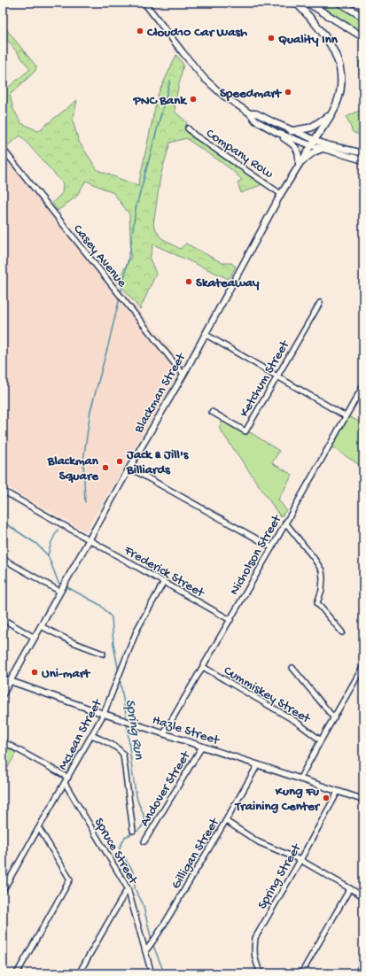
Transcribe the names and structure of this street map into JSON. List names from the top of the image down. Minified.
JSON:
{"streets":{"main road":["Blackman Street","Hazle Street"],"street":["Company Row","Casey Avenue","Ketchum Street","Nicholson Street","Frederick Street","Cummiskey Street","McLean Street","Andover Street","Spruce Street","Gilligan Street","Spring Street"]},"crossings":[["Company Row","Blackman Street"],["Casey Avenue","Blackman Street"],["Blackman Street","Frederick Street"],["Blackman Street","Hazle Street"],["Nicholson Street","Frederick Street"],["Nicholson Street","Cummiskey Street"],["Nicholson Street","Hazle Street"],["Frederick Street","McLean Street"],["Hazle Street","McLean Street"],["Hazle Street","Andover Street"],["Hazle Street","Gilligan Street"],["Hazle Street","Spring Street"],["McLean Street","Spruce Street"],["Spruce Street","Gilligan Street"]],"water":["Spring Run"],"places":["Cloud10 Car Wash","Quality Inn","Speedmart","PNC Bank","Skateaway","Jack & Jill's Billiards","Blackman Square","Uni-mart","Kung Fu Training Center"]}
